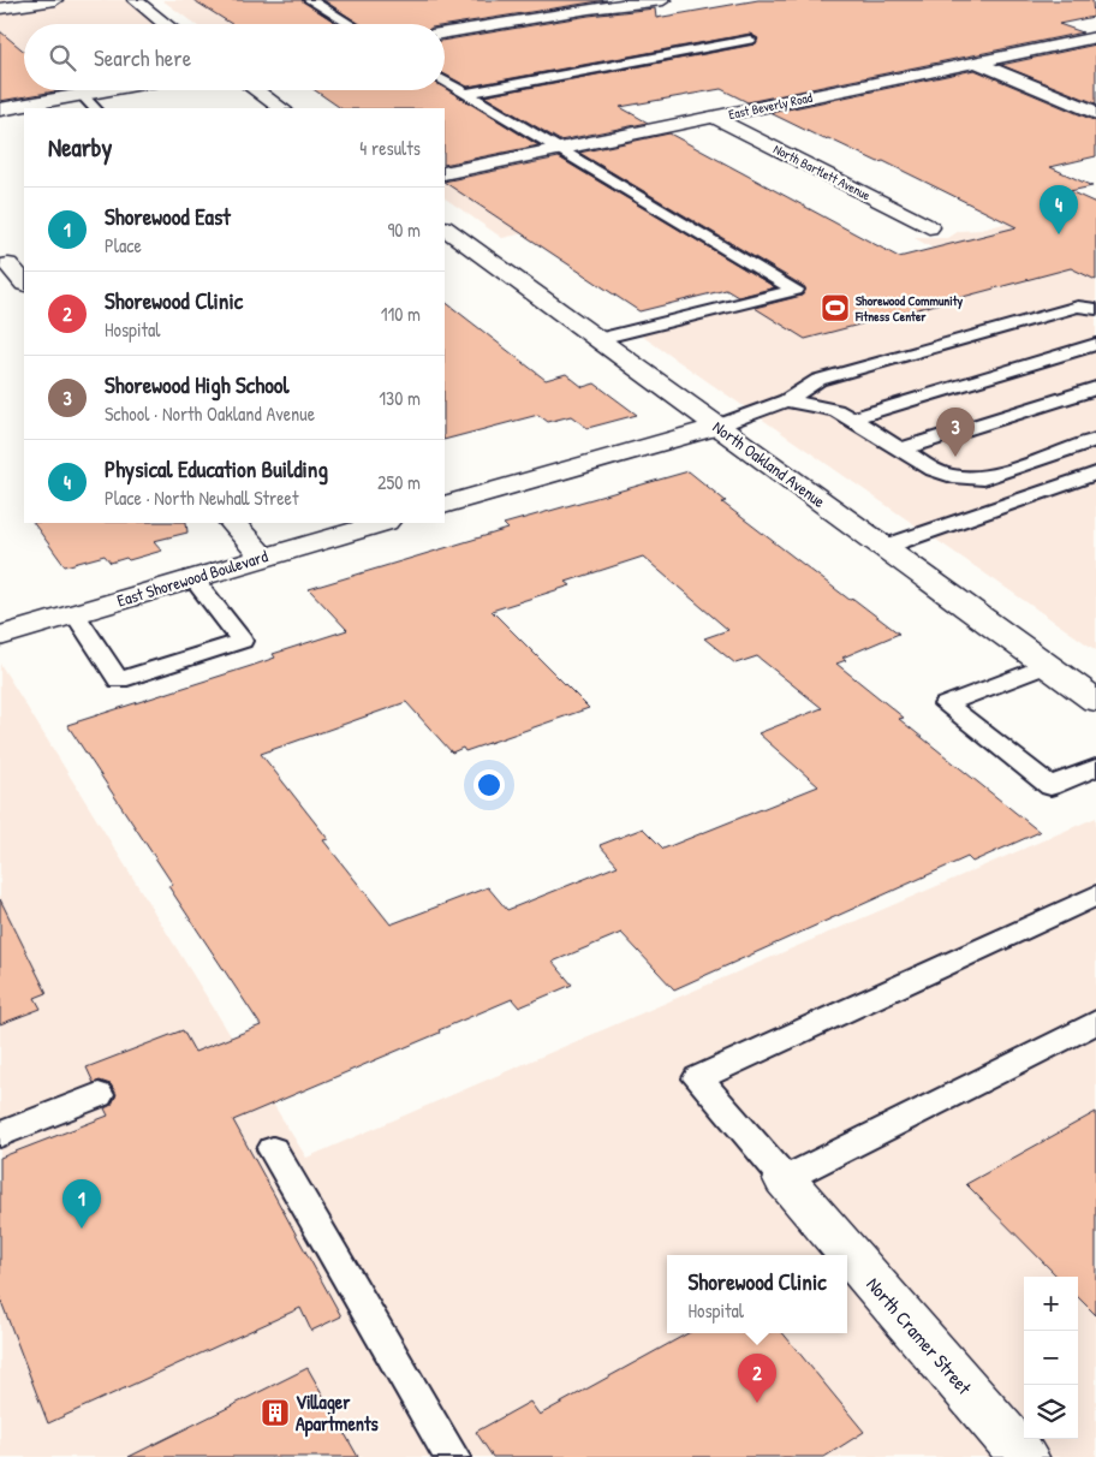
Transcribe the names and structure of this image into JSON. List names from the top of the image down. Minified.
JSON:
{"streets":{"street":["East Beverly Road","North Bartlett Avenue","North Oakland Avenue","East Shorewood Boulevard","North Cramer Street"]},"crossings":[["East Beverly Road","North Bartlett Avenue"]],"places":{"sports":["Shorewood Community Fitness Center"],"building":["Villager Apartments"]},"page":{"search":"Search here","heading":["Nearby","4 results"],"pins":["4","3","1","2"],"list":[{"mark":"1","name":"Shorewood East","note":"Place","value":"90 m"},{"mark":"2","name":"Shorewood Clinic","note":"Hospital","value":"110 m"},{"mark":"3","name":"Shorewood High School","note":"School · North Oakland Avenue","value":"130 m"},{"mark":"4","name":"Physical Education Building","note":"Place · North Newhall Street","value":"250 m"}],"popup":["Shorewood Clinic","Hospital"],"map_buttons":["+","−"]}}
